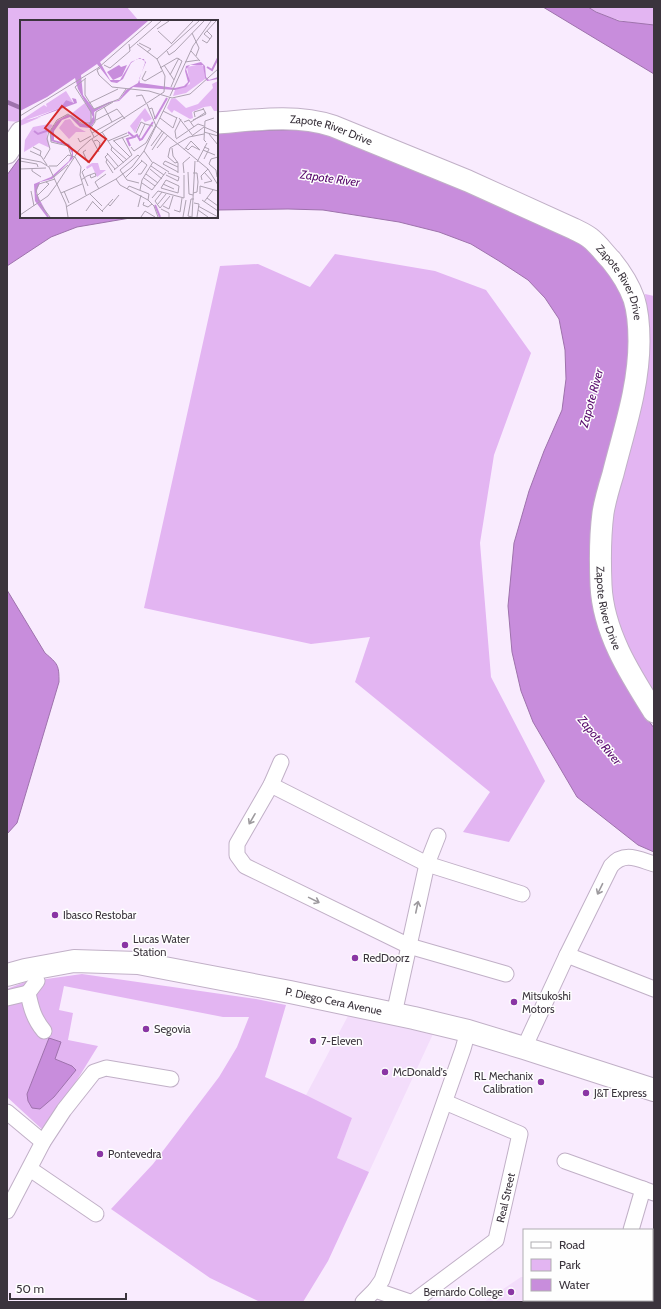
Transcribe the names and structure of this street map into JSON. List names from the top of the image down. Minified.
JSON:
{"streets":{"main road":["P. Diego Cera Avenue"],"street":["Zapote River Drive","Real Street"]},"water":["Zapote River"],"places":["Ibasco Restobar","Lucas Water Station","RedDoorz","Mitsukoshi Motors","Segovia","7-Eleven","McDonald's","RL Mechanix Calibration","J&T Express","Pontevedra","Bernardo College"],"legend":["Road","Park","Water"],"scale_bar":"50 m"}
